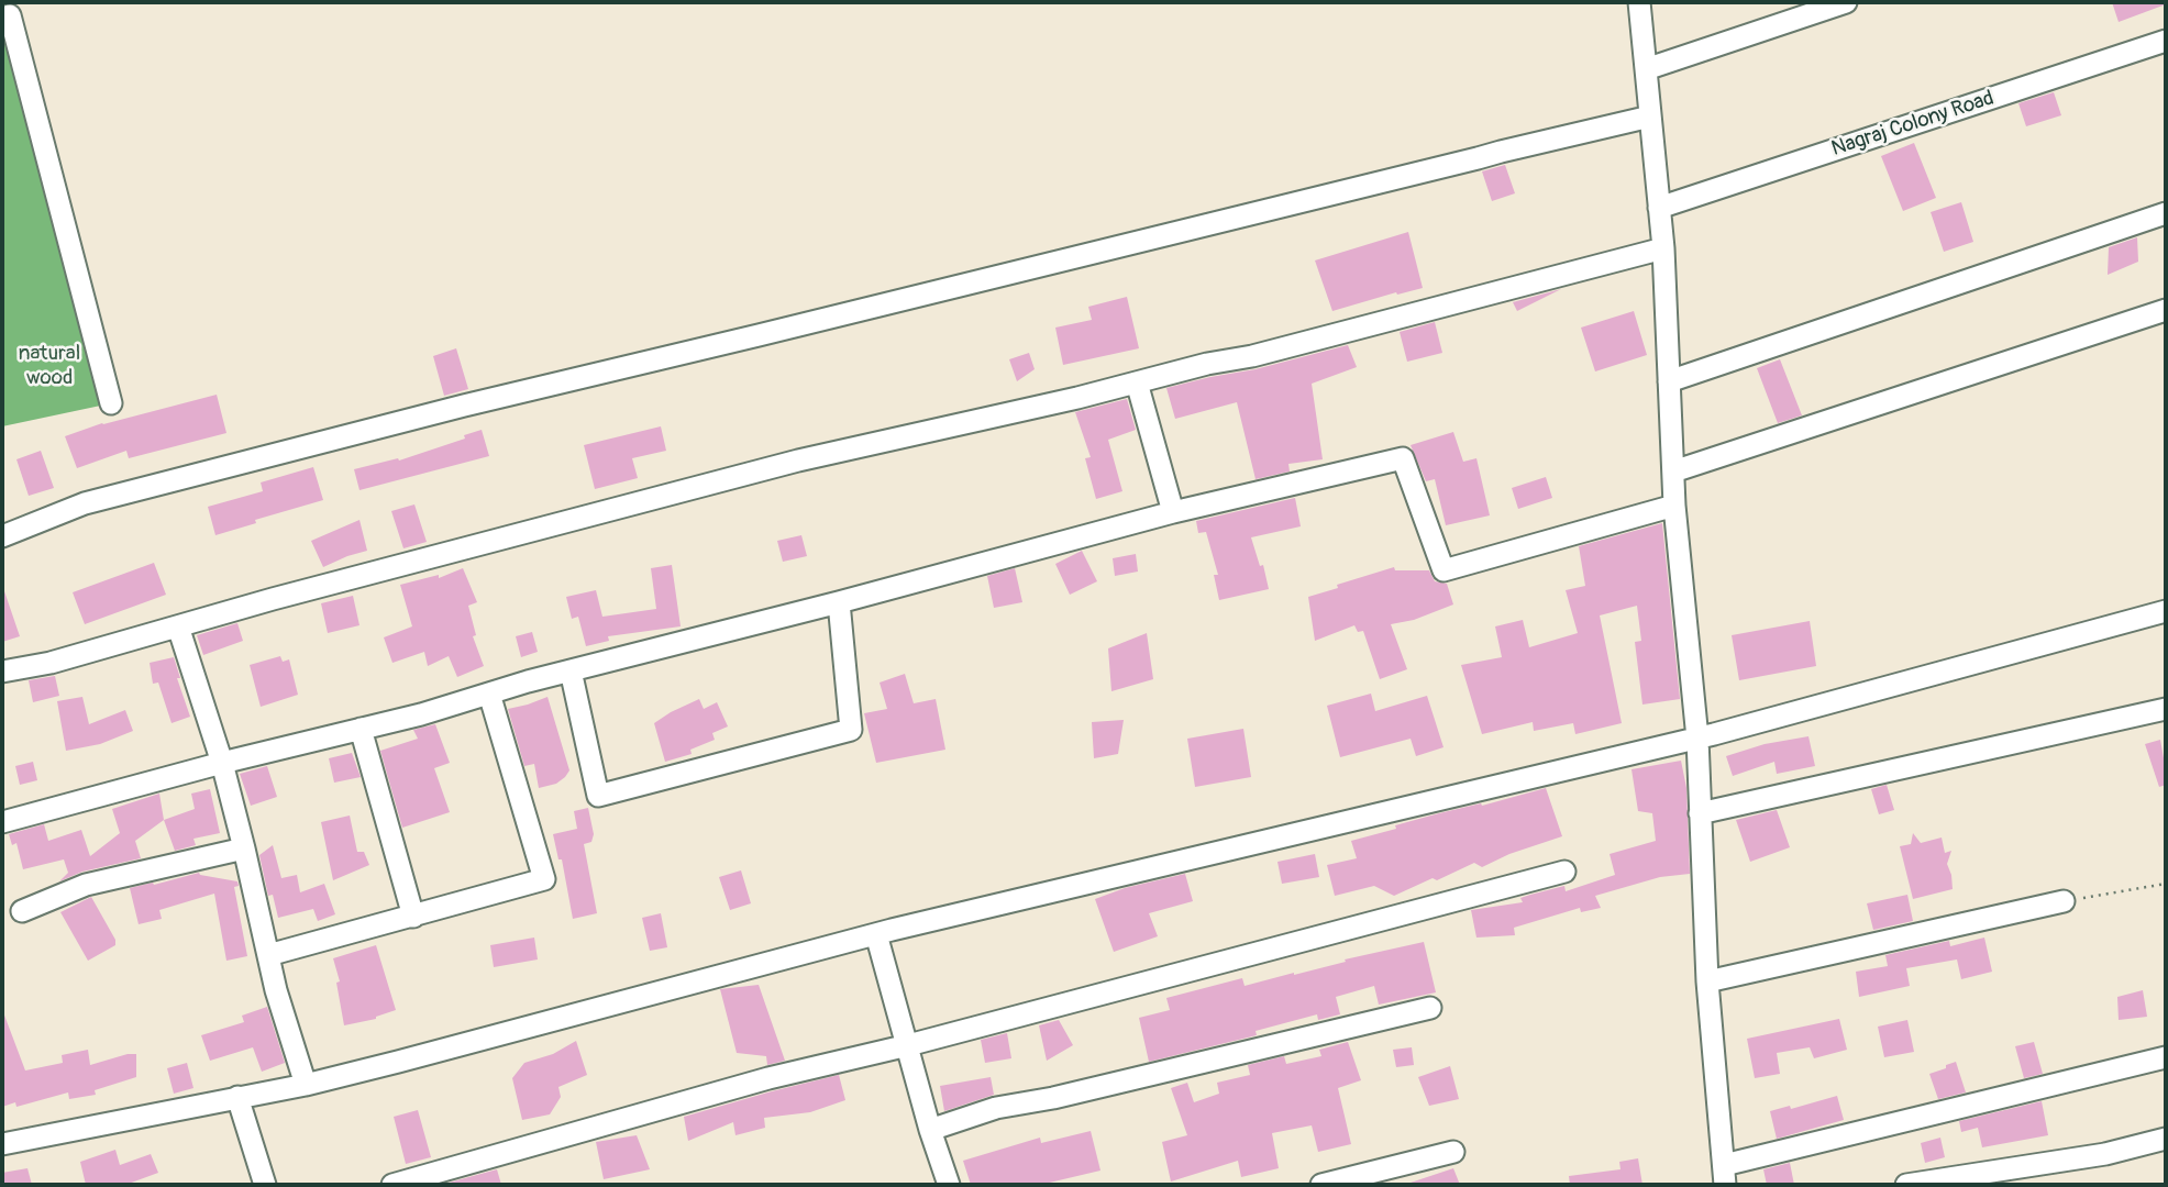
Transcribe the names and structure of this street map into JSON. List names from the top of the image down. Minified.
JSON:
{"streets":{"street":["Nagraj Colony Road"]},"parks":["natural wood"]}
